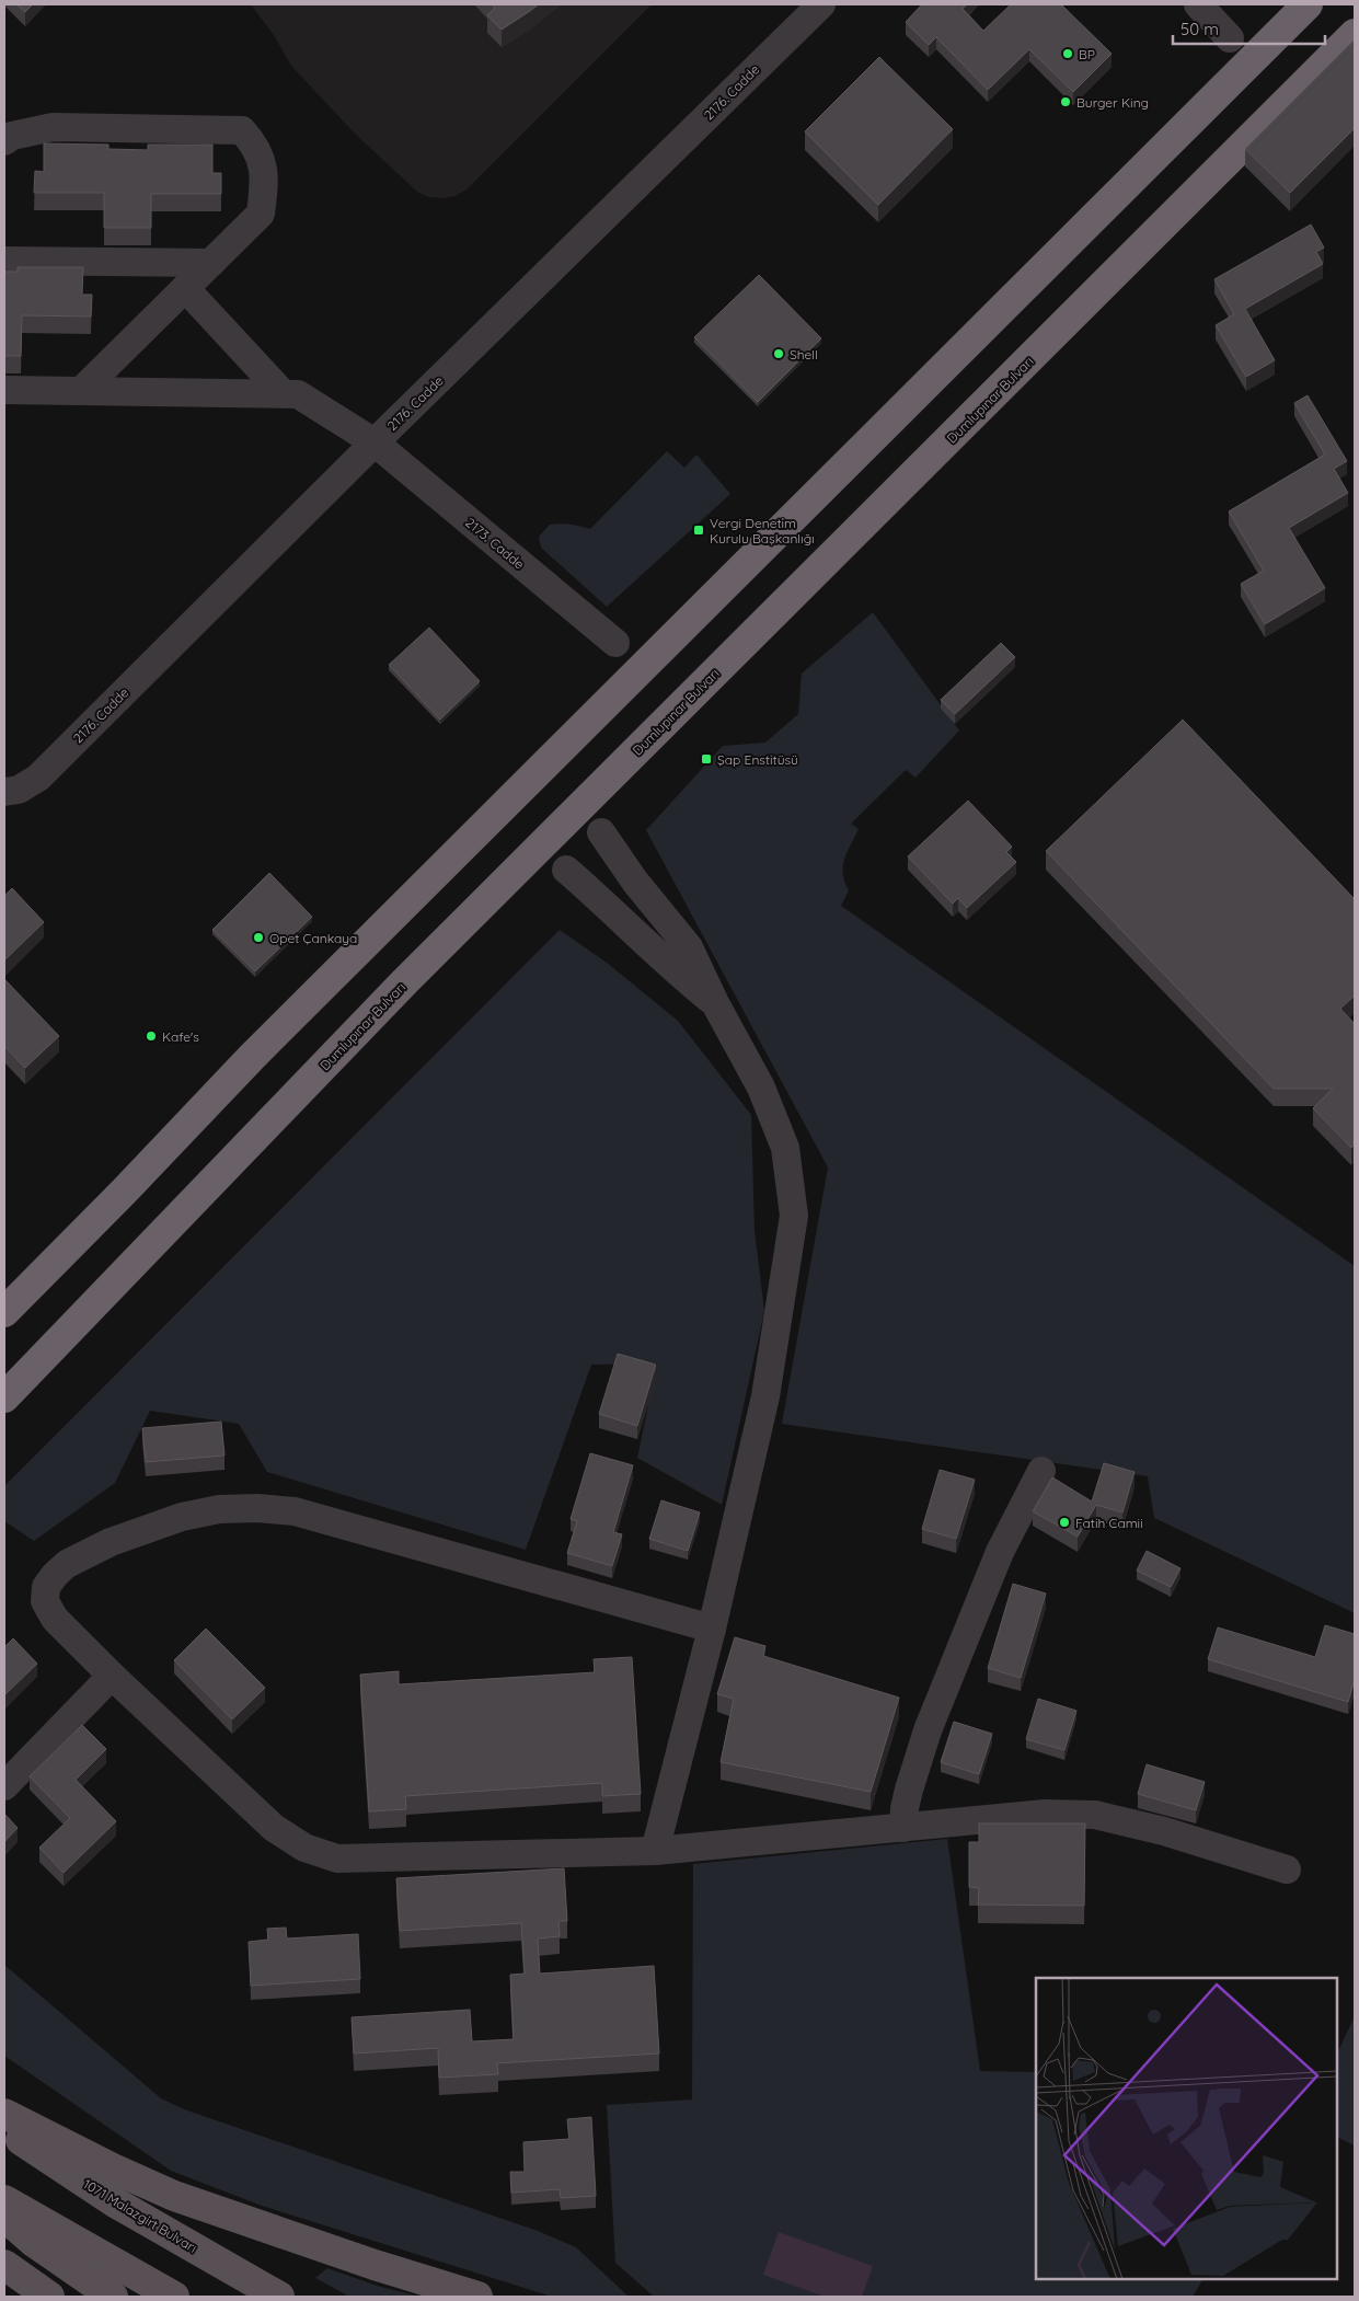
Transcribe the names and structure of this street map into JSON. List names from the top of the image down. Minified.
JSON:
{"streets":{"highway":["Dumlupınar Bulvarı"],"main road":["1071 Malazgirt Bulvarı"],"street":["2176. Cadde","2173. Cadde"]},"crossings":[["2176. Cadde","2173. Cadde"]],"places":{"other":["BP","Burger King","Shell","Opet Çankaya","Kafe's","Fatih Camii"],"transit":["Vergi Denetim Kurulu Başkanlığı","Şap Enstitüsü"]},"scale_bar":"50 m"}
